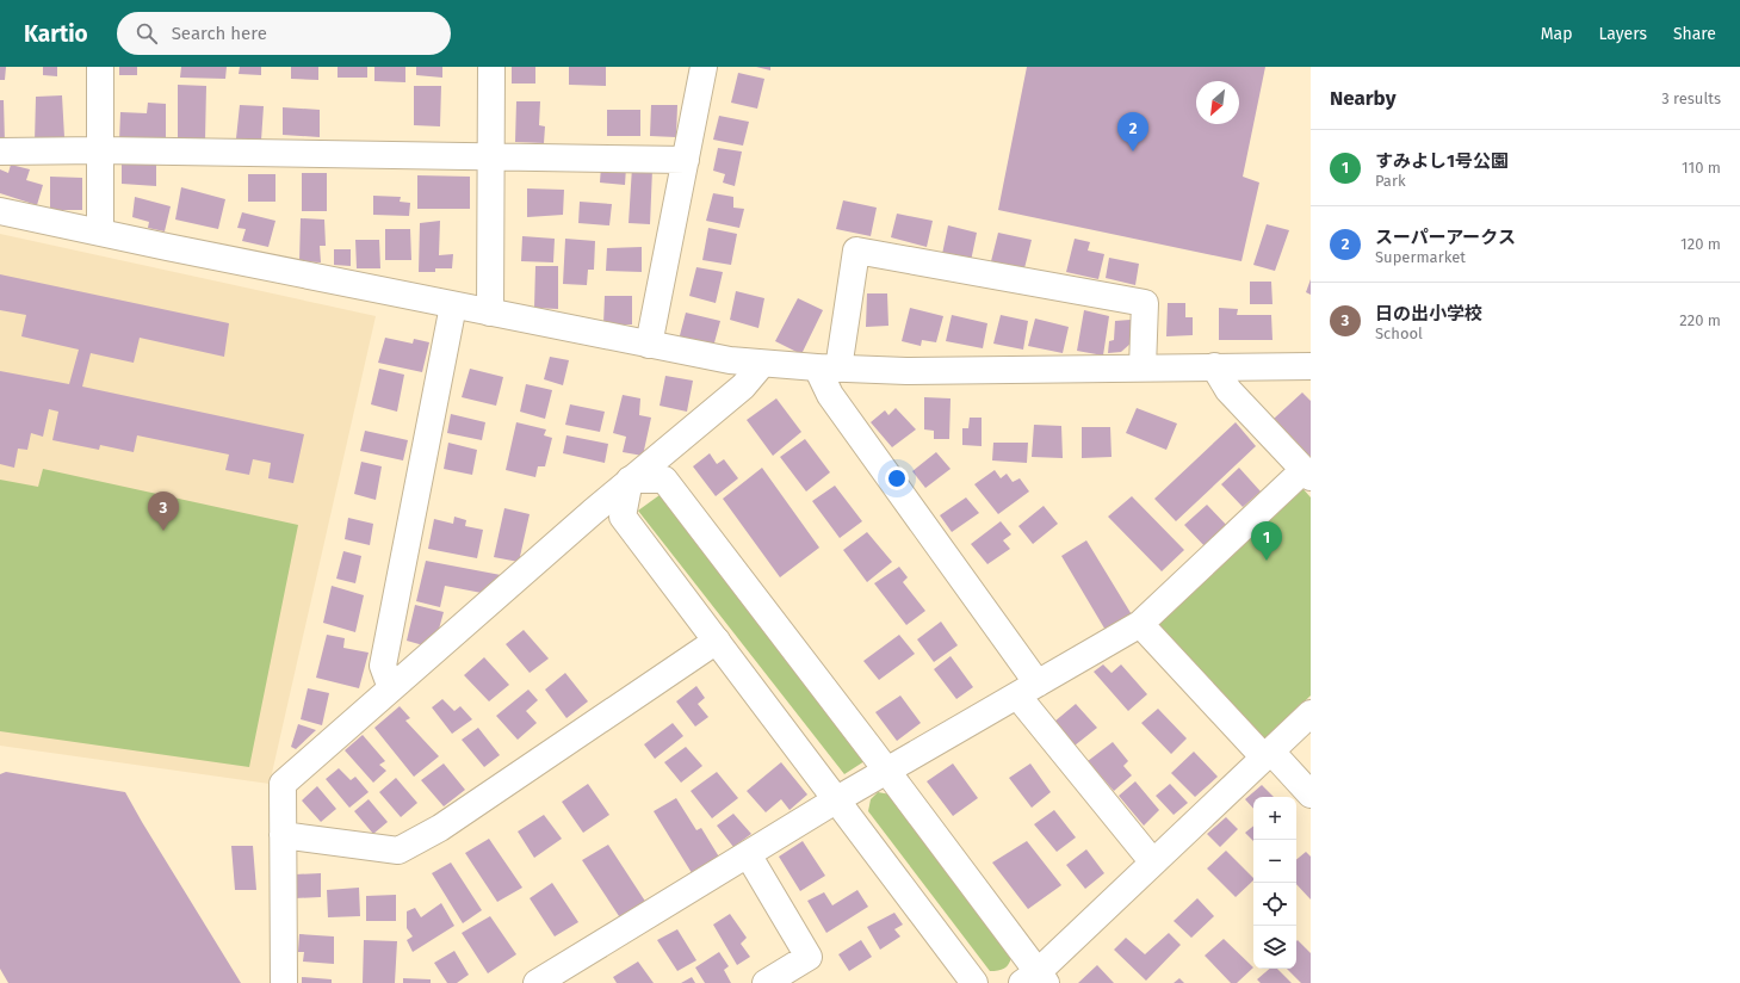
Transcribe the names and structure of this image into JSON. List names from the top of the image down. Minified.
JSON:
{"north":"bottom left","page":{"header":"Kartio","search":"Search here","nav":["Map","Layers","Share"],"heading":["Nearby","3 results"],"pins":["2","3","1"],"list":[{"mark":"1","name":"すみよし1号公園","note":"Park","value":"110 m"},{"mark":"2","name":"スーパーアークス","note":"Supermarket","value":"120 m"},{"mark":"3","name":"日の出小学校","note":"School","value":"220 m"}],"map_buttons":["+","−"]}}
